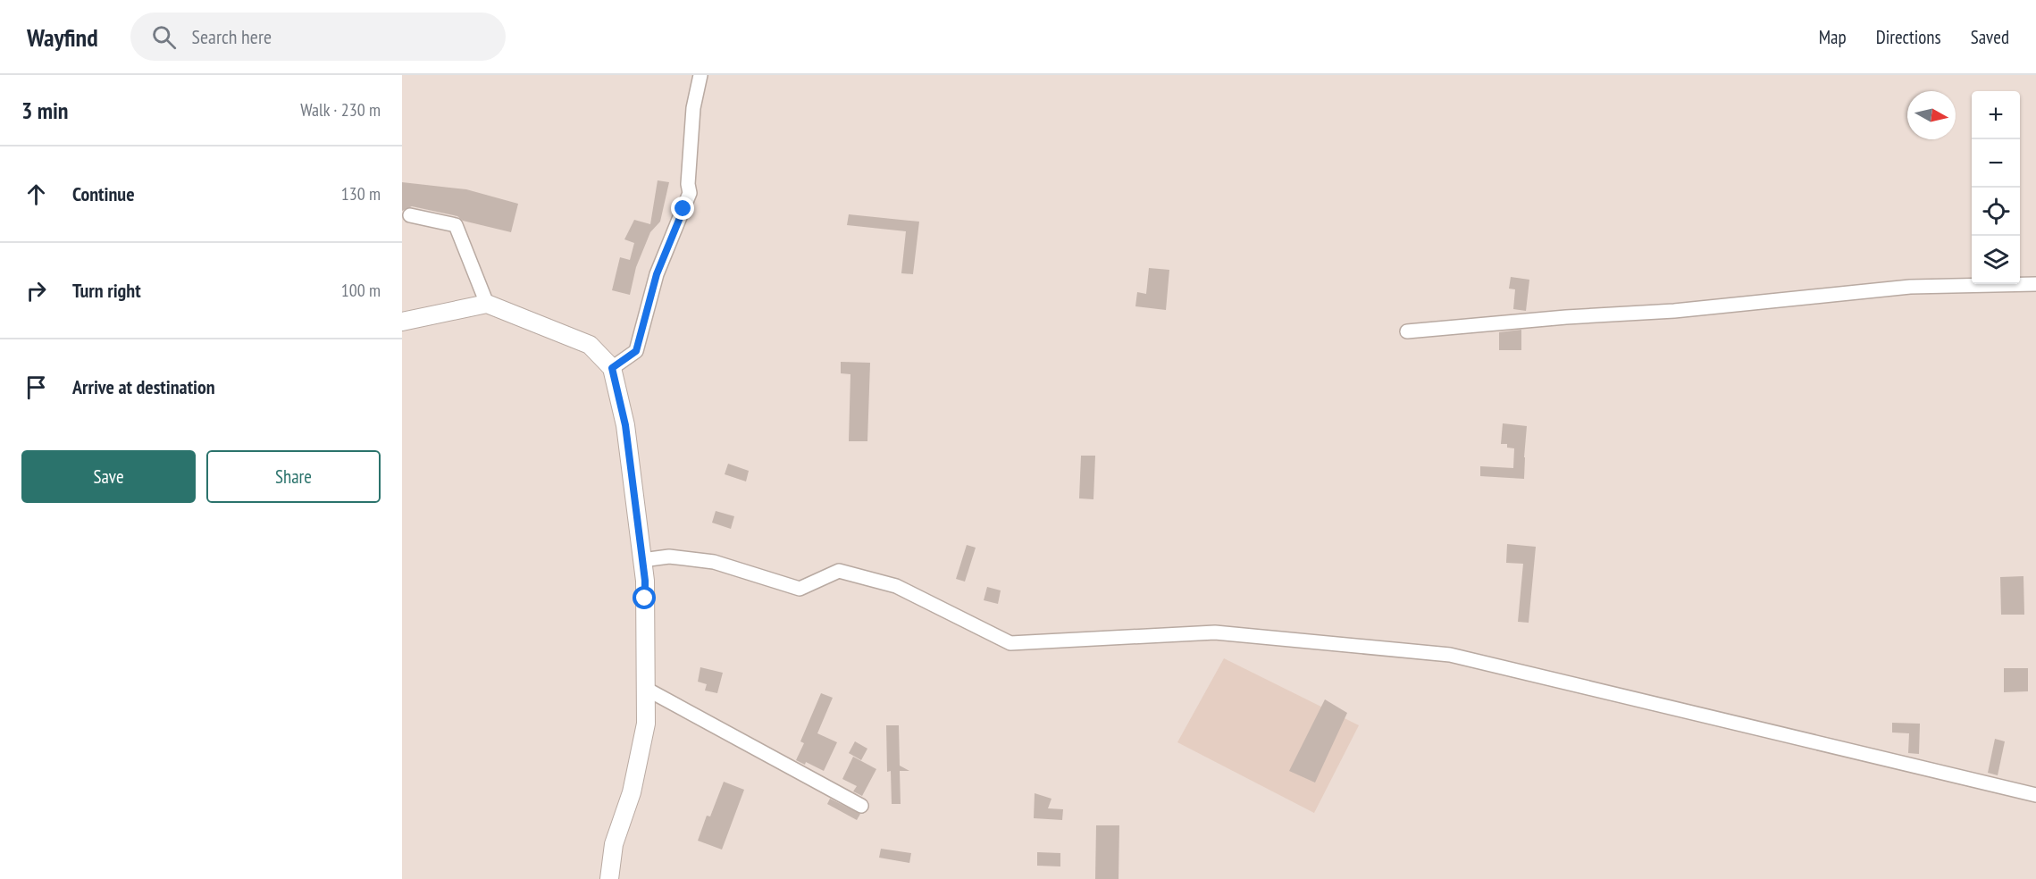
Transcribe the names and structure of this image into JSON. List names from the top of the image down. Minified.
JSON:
{"north":"right","page":{"header":"Wayfind","search":"Search here","nav":["Map","Directions","Saved"],"heading":["3 min","Walk · 230 m"],"map_buttons":["+","−"],"list":[["Continue","130 m"],["Turn right","100 m"],"Arrive at destination"],"buttons":["Save","Share"]}}
